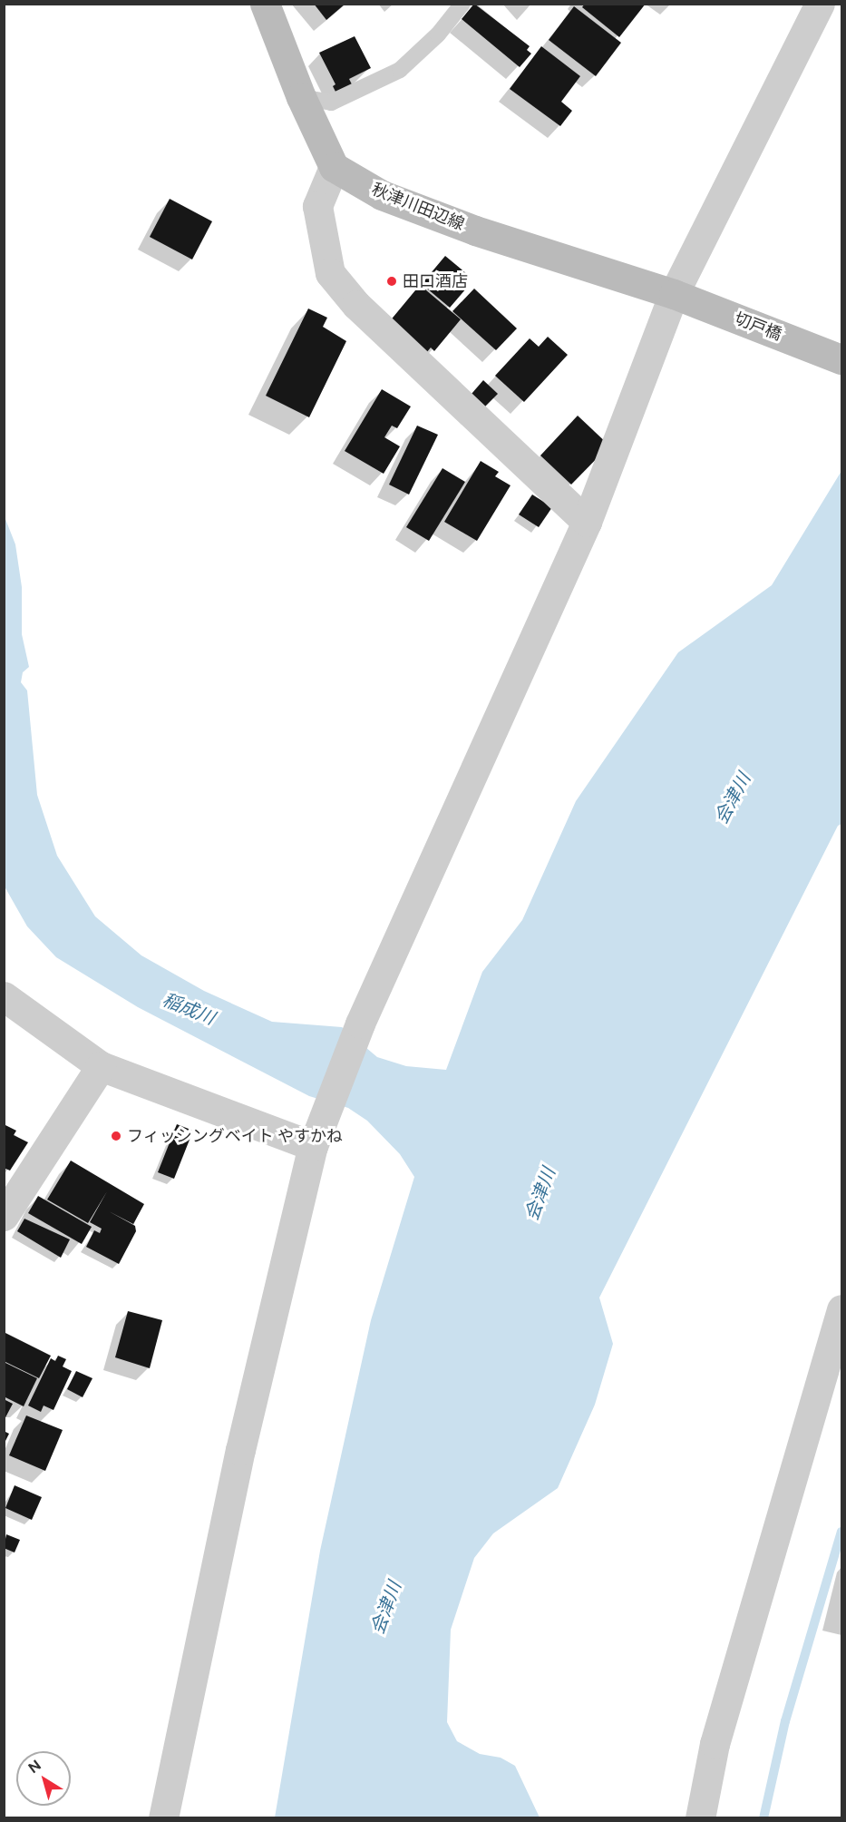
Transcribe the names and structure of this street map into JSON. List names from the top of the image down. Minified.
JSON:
{"streets":{"main road":["秋津川田辺線","切戸橋"]},"crossings":[["秋津川田辺線","切戸橋"]],"water":["会津川","稲成川"],"places":["田口酒店","フィッシングベイト やすかね"],"north":"top left"}
